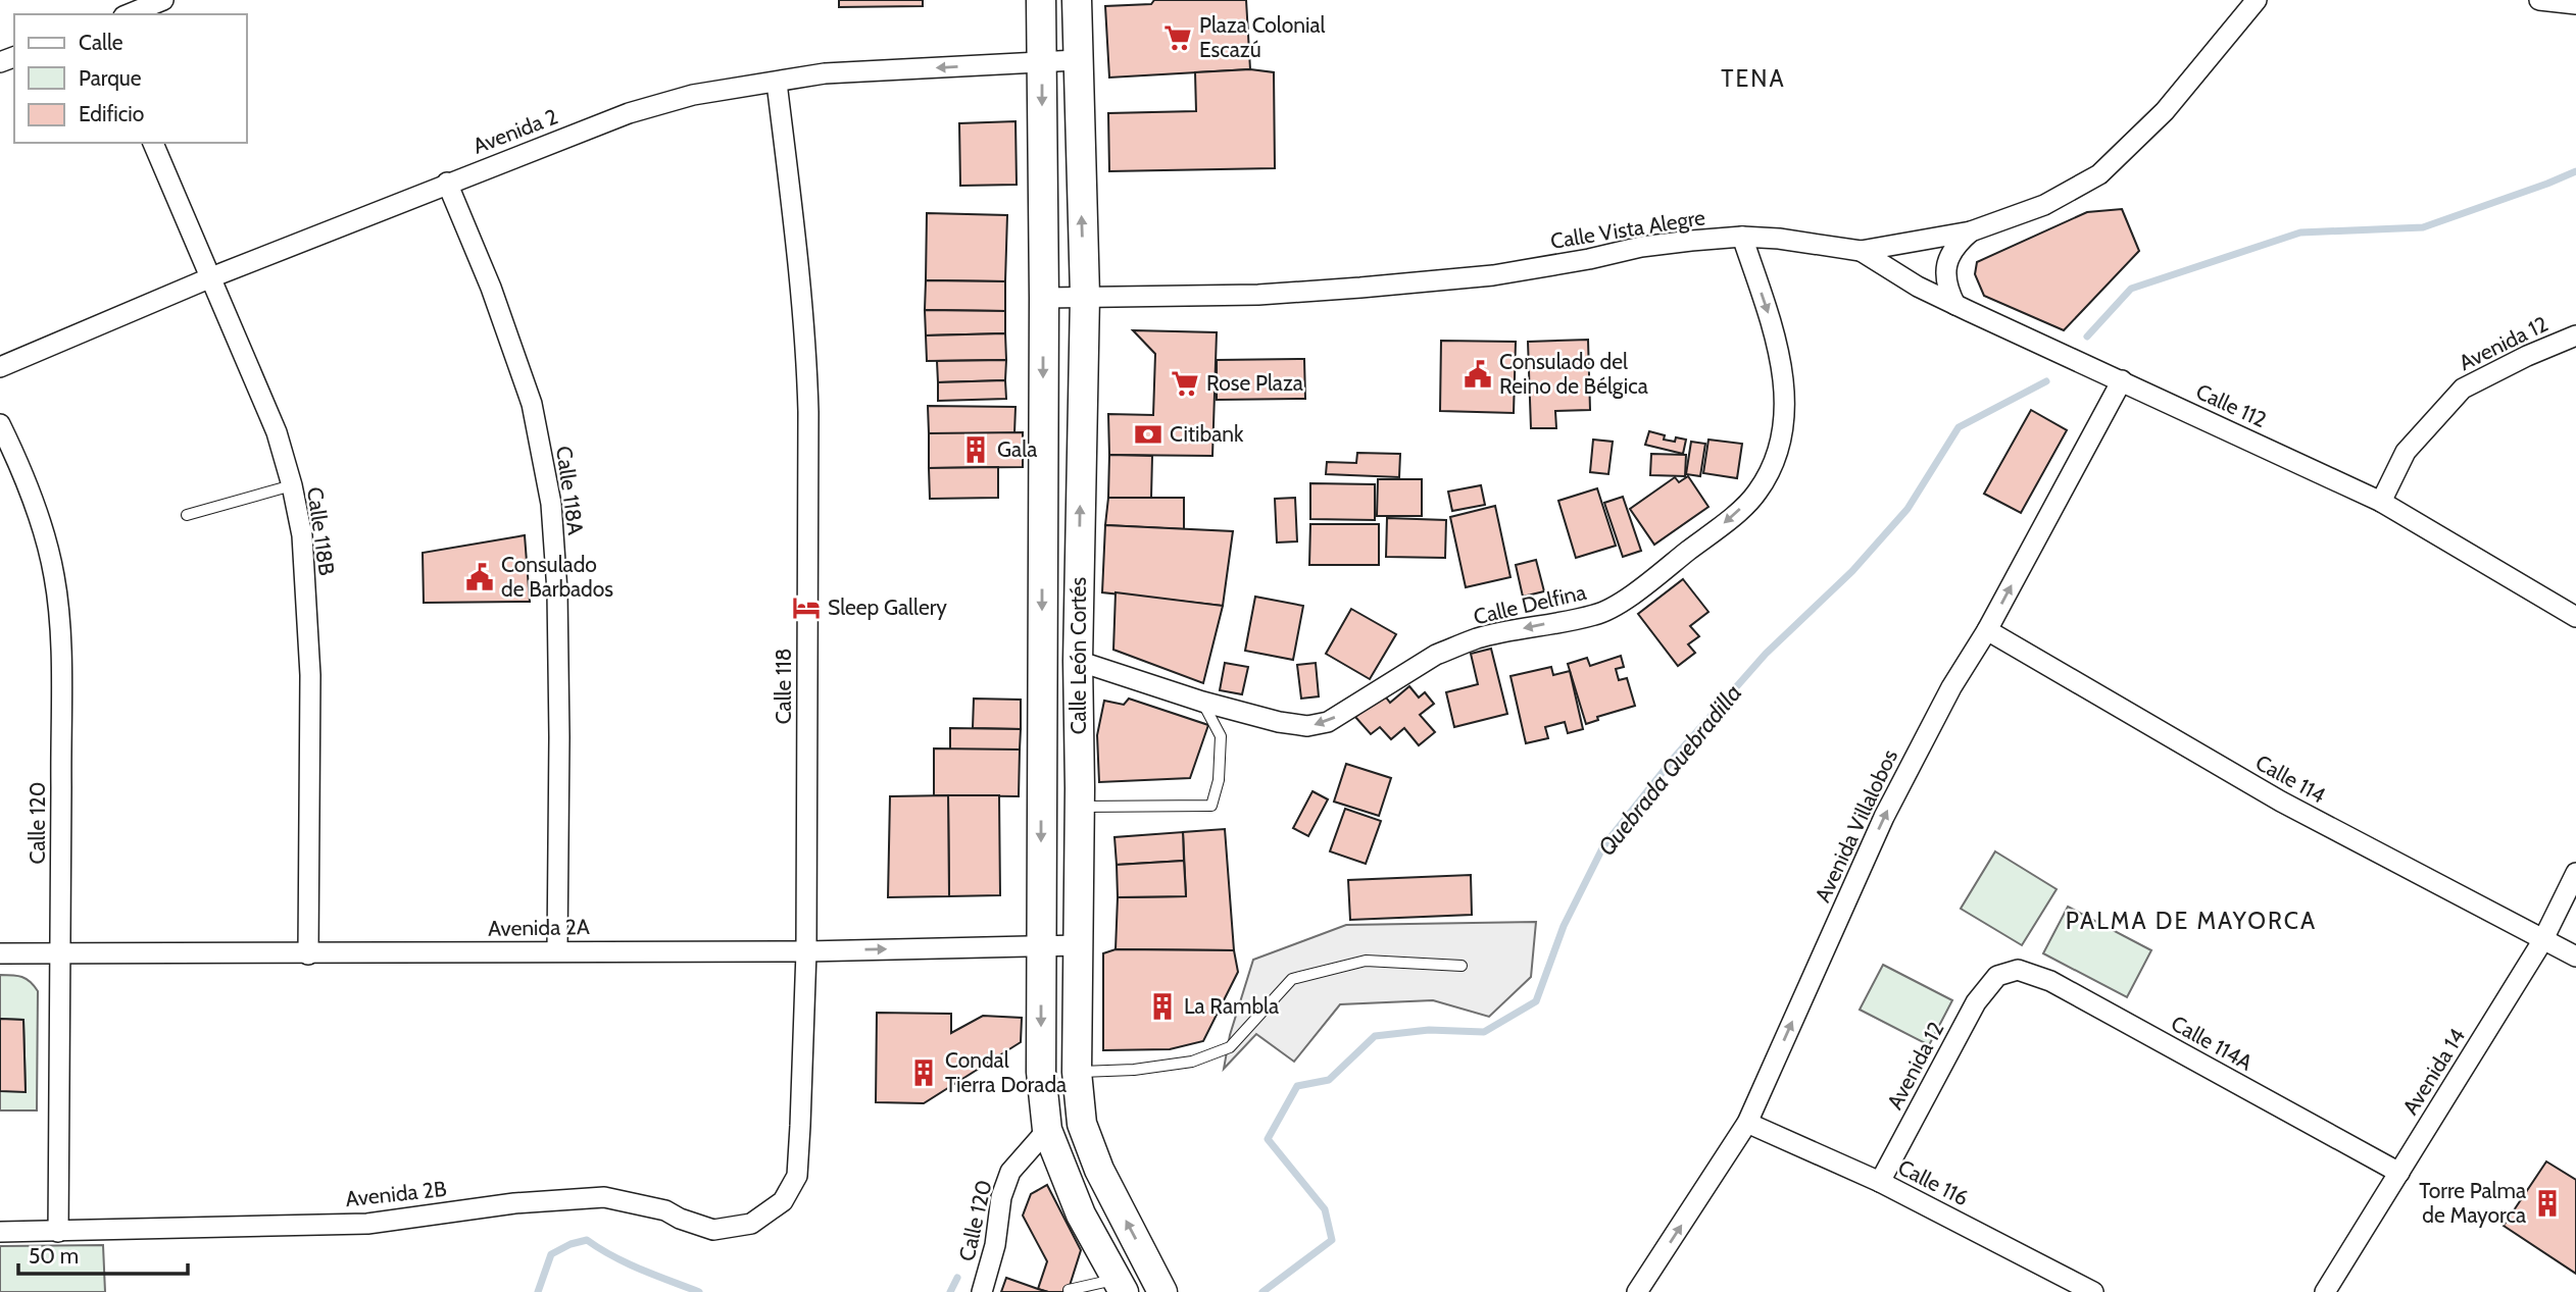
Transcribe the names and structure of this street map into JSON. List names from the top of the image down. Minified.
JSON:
{"streets":{"main road":["Calle León Cortés"],"street":["Avenida 2","Calle Vista Alegre","Avenida 12","Calle 112","Calle 118A","Calle 118B","Calle Delfina","Calle 118","Calle 114","Calle 120","Avenida Villalobos","Avenida 2A","Calle 114A","Avenida 14","Calle 116","Avenida 2B"]},"crossings":[["Avenida 2","Calle 118A"],["Avenida 2","Calle 118B"],["Avenida 2","Calle León Cortés"],["Avenida 2","Calle 118"],["Calle Vista Alegre","Calle 112"],["Calle Vista Alegre","Calle Delfina"],["Calle Vista Alegre","Calle León Cortés"],["Avenida 12","Calle 112"],["Avenida 12","Calle 114A"],["Avenida 12","Calle 116"],["Calle 112","Avenida Villalobos"],["Calle 118A","Avenida 2A"],["Calle 118B","Avenida 2A"],["Calle Delfina","Calle León Cortés"],["Calle León Cortés","Calle 120"],["Calle León Cortés","Avenida 2A"],["Calle 118","Avenida 2A"],["Calle 118","Avenida 2B"],["Calle 114","Avenida Villalobos"],["Calle 114","Avenida 14"],["Calle 120","Avenida 2A"],["Calle 120","Avenida 2B"],["Avenida Villalobos","Calle 116"],["Calle 114A","Avenida 14"]],"one_way":["Avenida Villalobos"],"districts":["TENA","PALMA DE MAYORCA"],"water":["Quebrada Quebradilla"],"places":{"supermarket":["Plaza Colonial Escazú","Rose Plaza"],"public building":["Consulado del Reino de Bélgica","Consulado de Barbados"],"bank":["Citibank"],"building":["Gala","La Rambla","Condal Tierra Dorada","Torre Palma de Mayorca"],"hotel":["Sleep Gallery"]},"legend":["Calle","Parque","Edificio"],"scale_bar":"50 m"}
